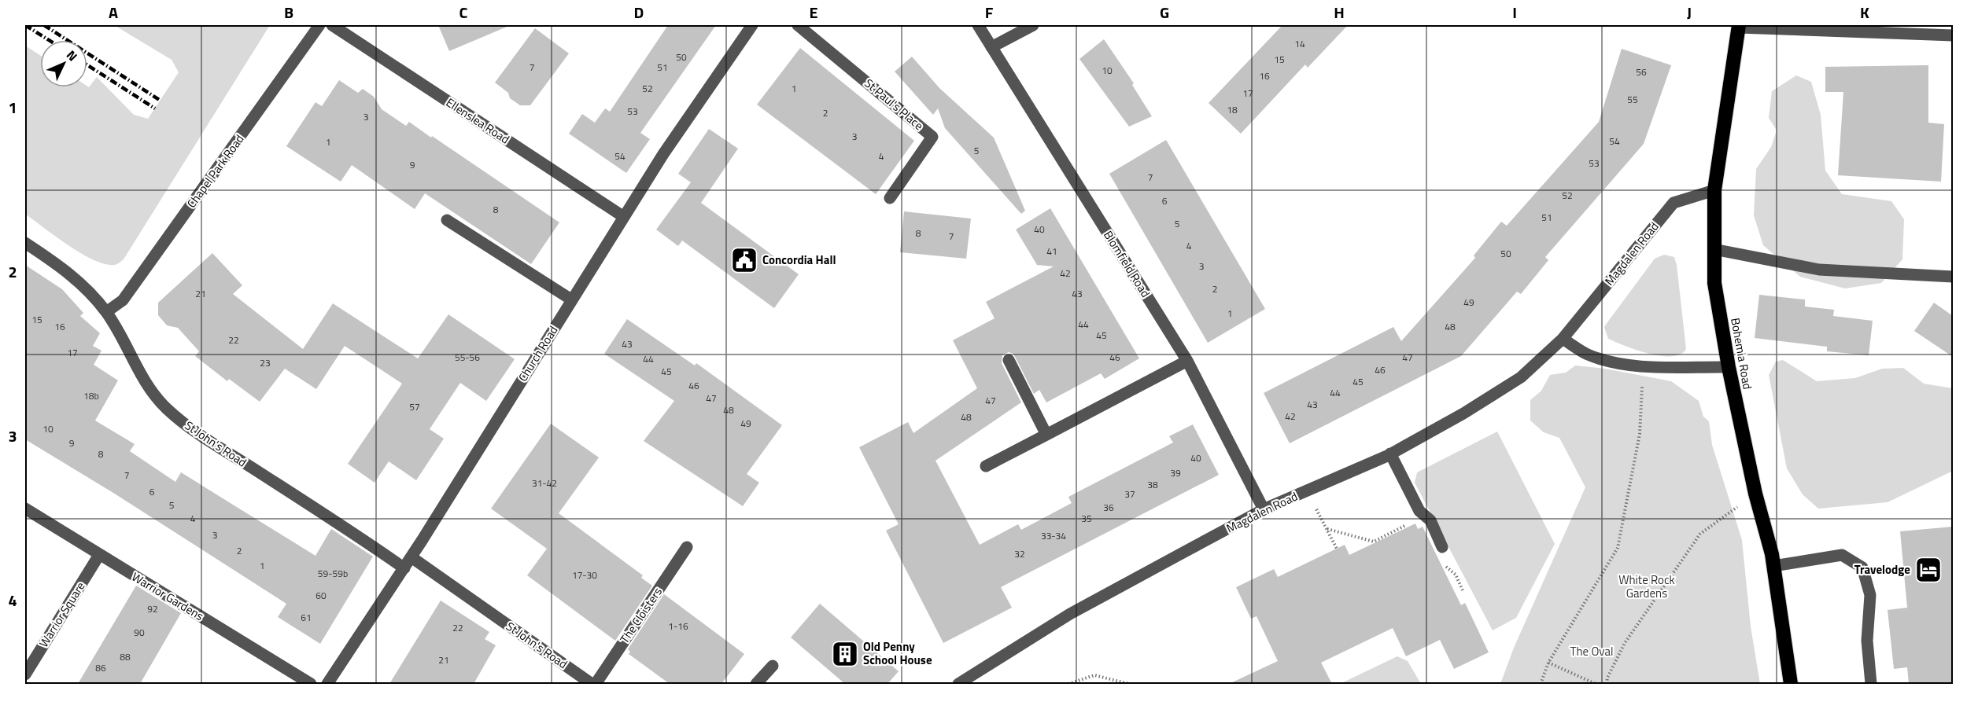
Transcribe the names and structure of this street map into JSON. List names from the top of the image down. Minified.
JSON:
{"streets":{"highway":["Bohemia Road"],"street":["St Paul's Place","Ellenslea Road","Chapel Park Road","Magdalen Road","Blomfield Road","Church Road","St John's Road","Warrior Gardens","Warrior Square","The Cloisters"]},"crossings":[["Ellenslea Road","Church Road"],["Chapel Park Road","St John's Road"],["Magdalen Road","Blomfield Road"],["Magdalen Road","Bohemia Road"],["Church Road","St John's Road"],["St John's Road","The Cloisters"],["Warrior Gardens","Warrior Square"]],"parks":["White Rock Gardens","The Oval"],"places":{"public building":["Concordia Hall"],"hotel":["Travelodge"],"building":["Old Penny School House"]},"house_numbers":["14","50","15","7","51","10","56","16","52","1","17","55","18","53","2","3","3","54","1","5","54","4","53","9","7","52","6","8","51","5","40","8","7","4","41","50","3","42","2","21","43","49","1","15","44","16","48","45","22","43","17","55-56","46","47","44","23","46","45","45","46","44","18b","47","47","43","57","48","42","48","49","10","9","8","40","39","7","31-42","38","6","37","5","36","4","35","3","33-34","2","32","1","59-59b","17-30","60","92","61","1-16","22","90","88","21","86"],"north":"top right","grid":{"columns":["A","B","C","D","E","F","G","H","I","J","K"],"rows":["1","2","3","4"]}}
